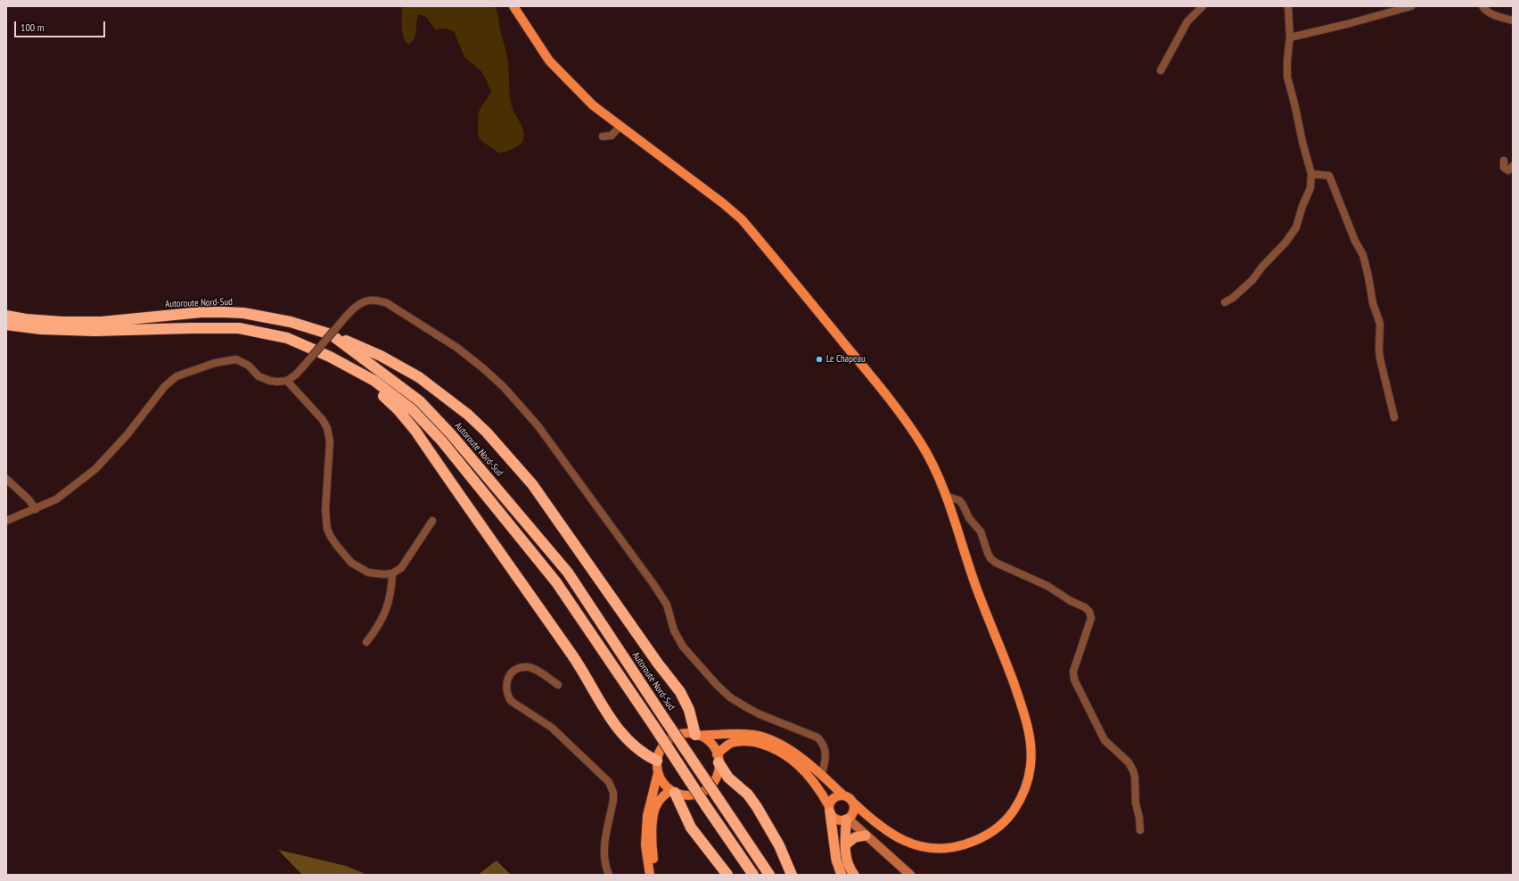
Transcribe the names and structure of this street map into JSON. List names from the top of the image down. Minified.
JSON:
{"streets":{"highway":["Autoroute Nord-Sud"]},"places":["Le Chapeau"],"scale_bar":"100 m"}
